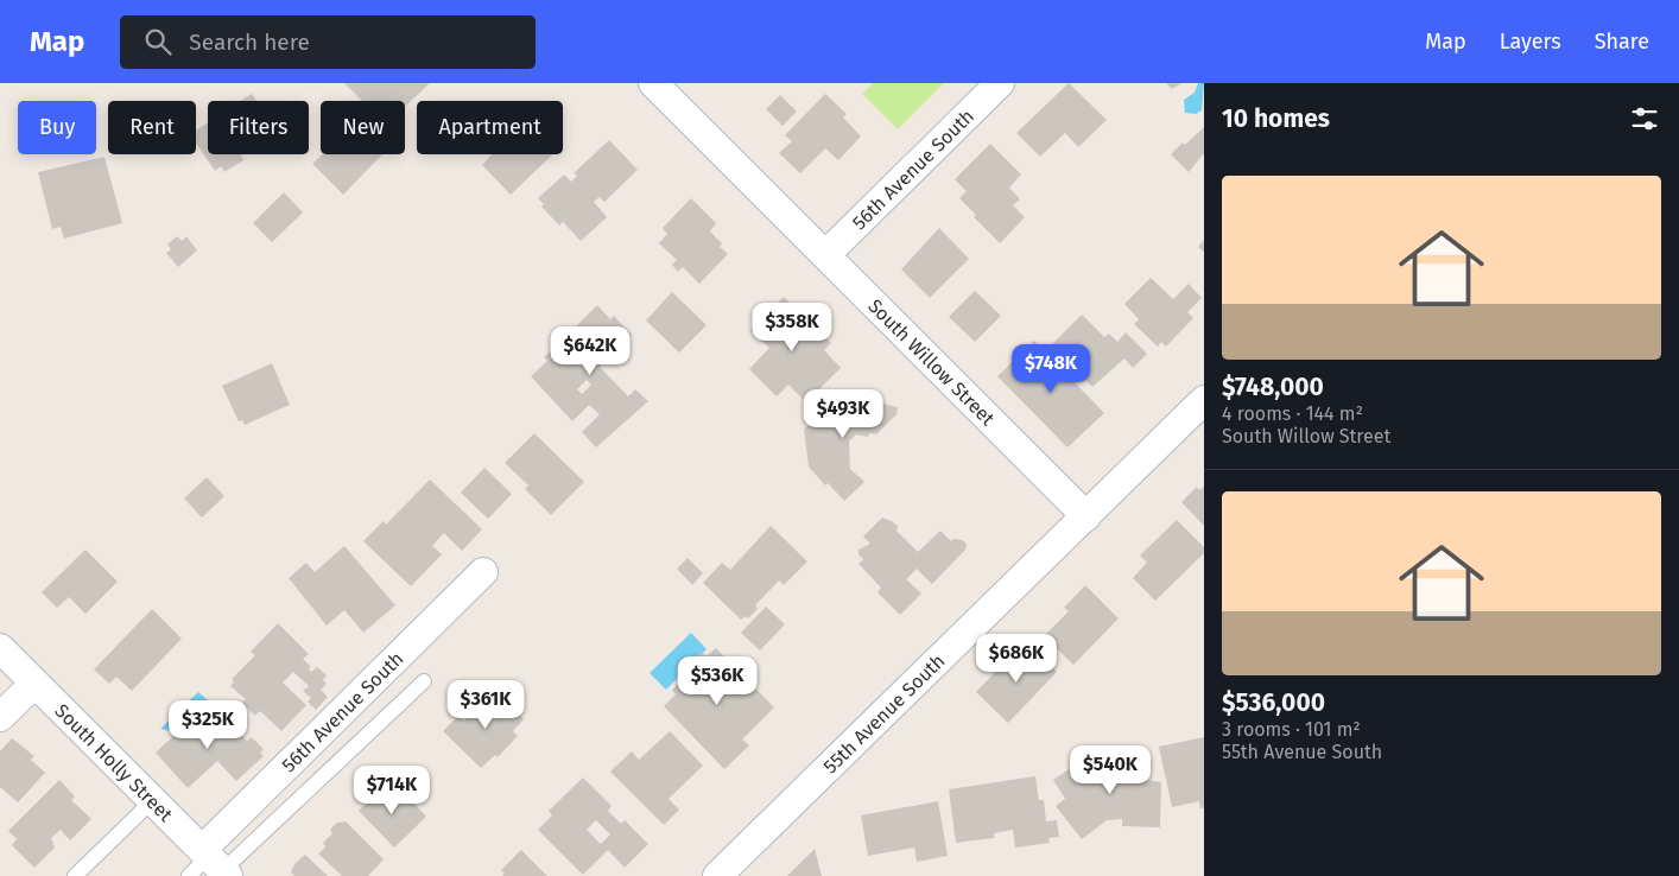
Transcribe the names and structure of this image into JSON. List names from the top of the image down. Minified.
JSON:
{"streets":{"street":["56th Avenue South","South Willow Street","55th Avenue South","South Holly Street"]},"crossings":[["56th Avenue South","South Willow Street"],["56th Avenue South","South Holly Street"],["South Willow Street","55th Avenue South"]],"page":{"header":"Map","search":"Search here","nav":["Map","Layers","Share"],"heading":"10 homes","chip":["Buy","Rent","Filters","New","Apartment"],"list":[{"name":"$748,000","note":"4 rooms · 144 m² · South Willow Street"},{"name":"$536,000","note":"3 rooms · 101 m² · 55th Avenue South"}],"price":["$358K","$642K","$748K","$493K","$686K","$536K","$361K","$325K","$540K","$714K"]}}
